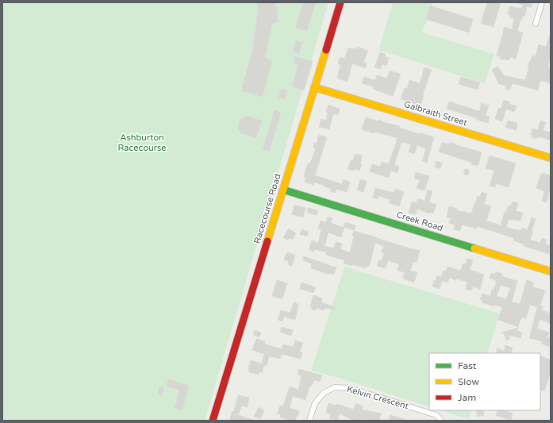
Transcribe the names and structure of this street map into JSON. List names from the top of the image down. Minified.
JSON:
{"streets":{"street":["Galbraith Street","Racecourse Road","Creek Road","Kelvin Crescent"]},"crossings":[["Galbraith Street","Racecourse Road"],["Racecourse Road","Creek Road"]],"parks":["Ashburton Racecourse"],"legend":["Fast","Slow","Jam"]}
